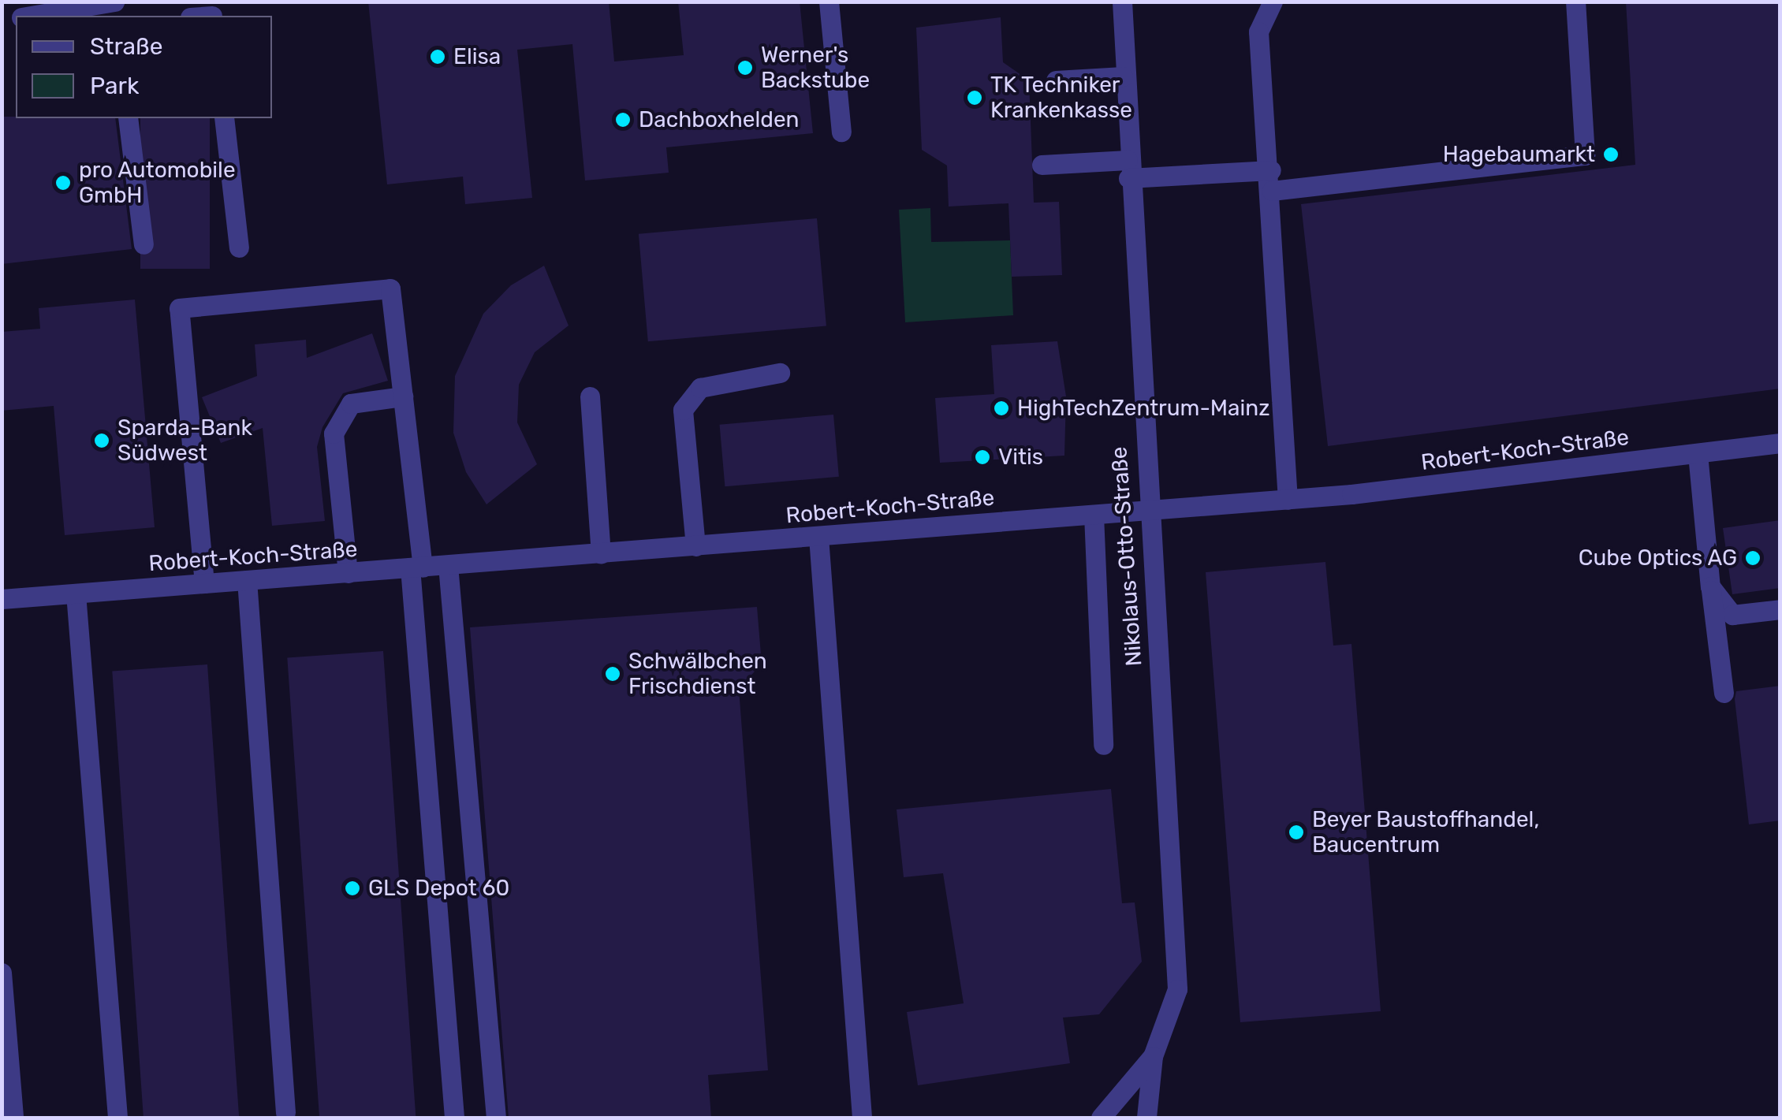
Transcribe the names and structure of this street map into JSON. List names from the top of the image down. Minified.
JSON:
{"streets":{"street":["Robert-Koch-Straße","Nikolaus-Otto-Straße"]},"crossings":[["Robert-Koch-Straße","Nikolaus-Otto-Straße"]],"places":["Elisa","Werner's Backstube","TK Techniker Krankenkasse","Dachboxhelden","Hagebaumarkt","pro Automobile GmbH","HighTechZentrum-Mainz","Sparda-Bank Südwest","Vitis","Cube Optics AG","Schwälbchen Frischdienst","Beyer Baustoffhandel, Baucentrum","GLS Depot 60"],"legend":["Straße","Park"]}
